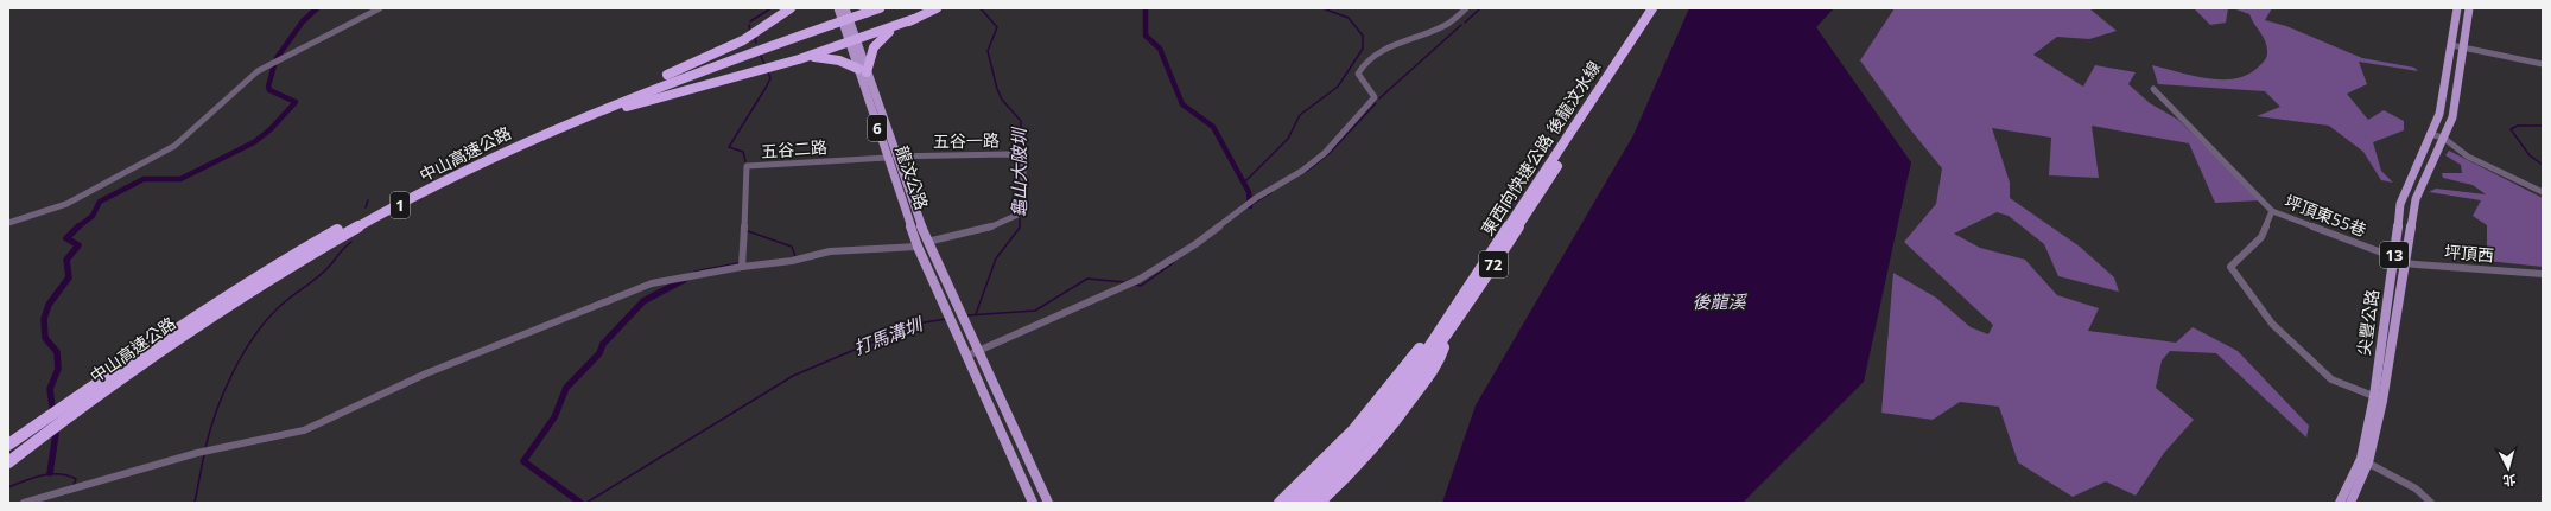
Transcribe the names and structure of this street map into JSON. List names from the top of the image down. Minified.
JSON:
{"streets":{"highway":["東西向快速公路 後龍汶水線","中山高速公路","1","72"],"main road":["6","龍汶公路","13","尖豐公路"],"street":["五谷一路","五谷二路","坪頂東55巷","坪頂西"]},"crossings":[["6","龍汶公路"],["五谷一路","五谷二路"],["五谷一路","龍汶公路"],["五谷二路","龍汶公路"],["坪頂東55巷","坪頂西"],["坪頂東55巷","尖豐公路"],["坪頂西","尖豐公路"]],"water":["龜山大陂圳","後龍溪","打馬溝圳"],"north":"bottom"}
